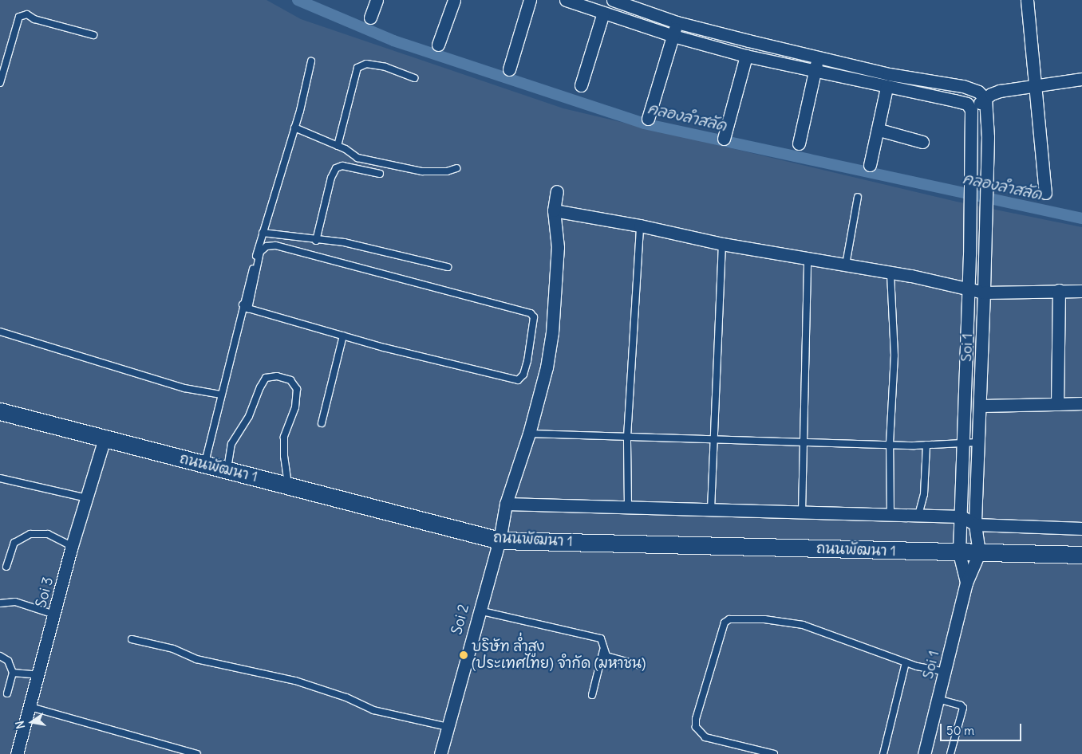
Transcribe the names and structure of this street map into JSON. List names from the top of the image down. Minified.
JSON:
{"streets":{"main road":["ถนนพัฒนา 1"],"street":["Soi 1","Soi 3","Soi 2"]},"crossings":[["Soi 1","ถนนพัฒนา 1"],["ถนนพัฒนา 1","Soi 3"],["ถนนพัฒนา 1","Soi 2"]],"water":["คลองลำสลัด"],"places":["บริษัท ล่ำสูง (ประเทศไทย) จำกัด (มหาชน)"],"scale_bar":"50 m","north":"left"}
